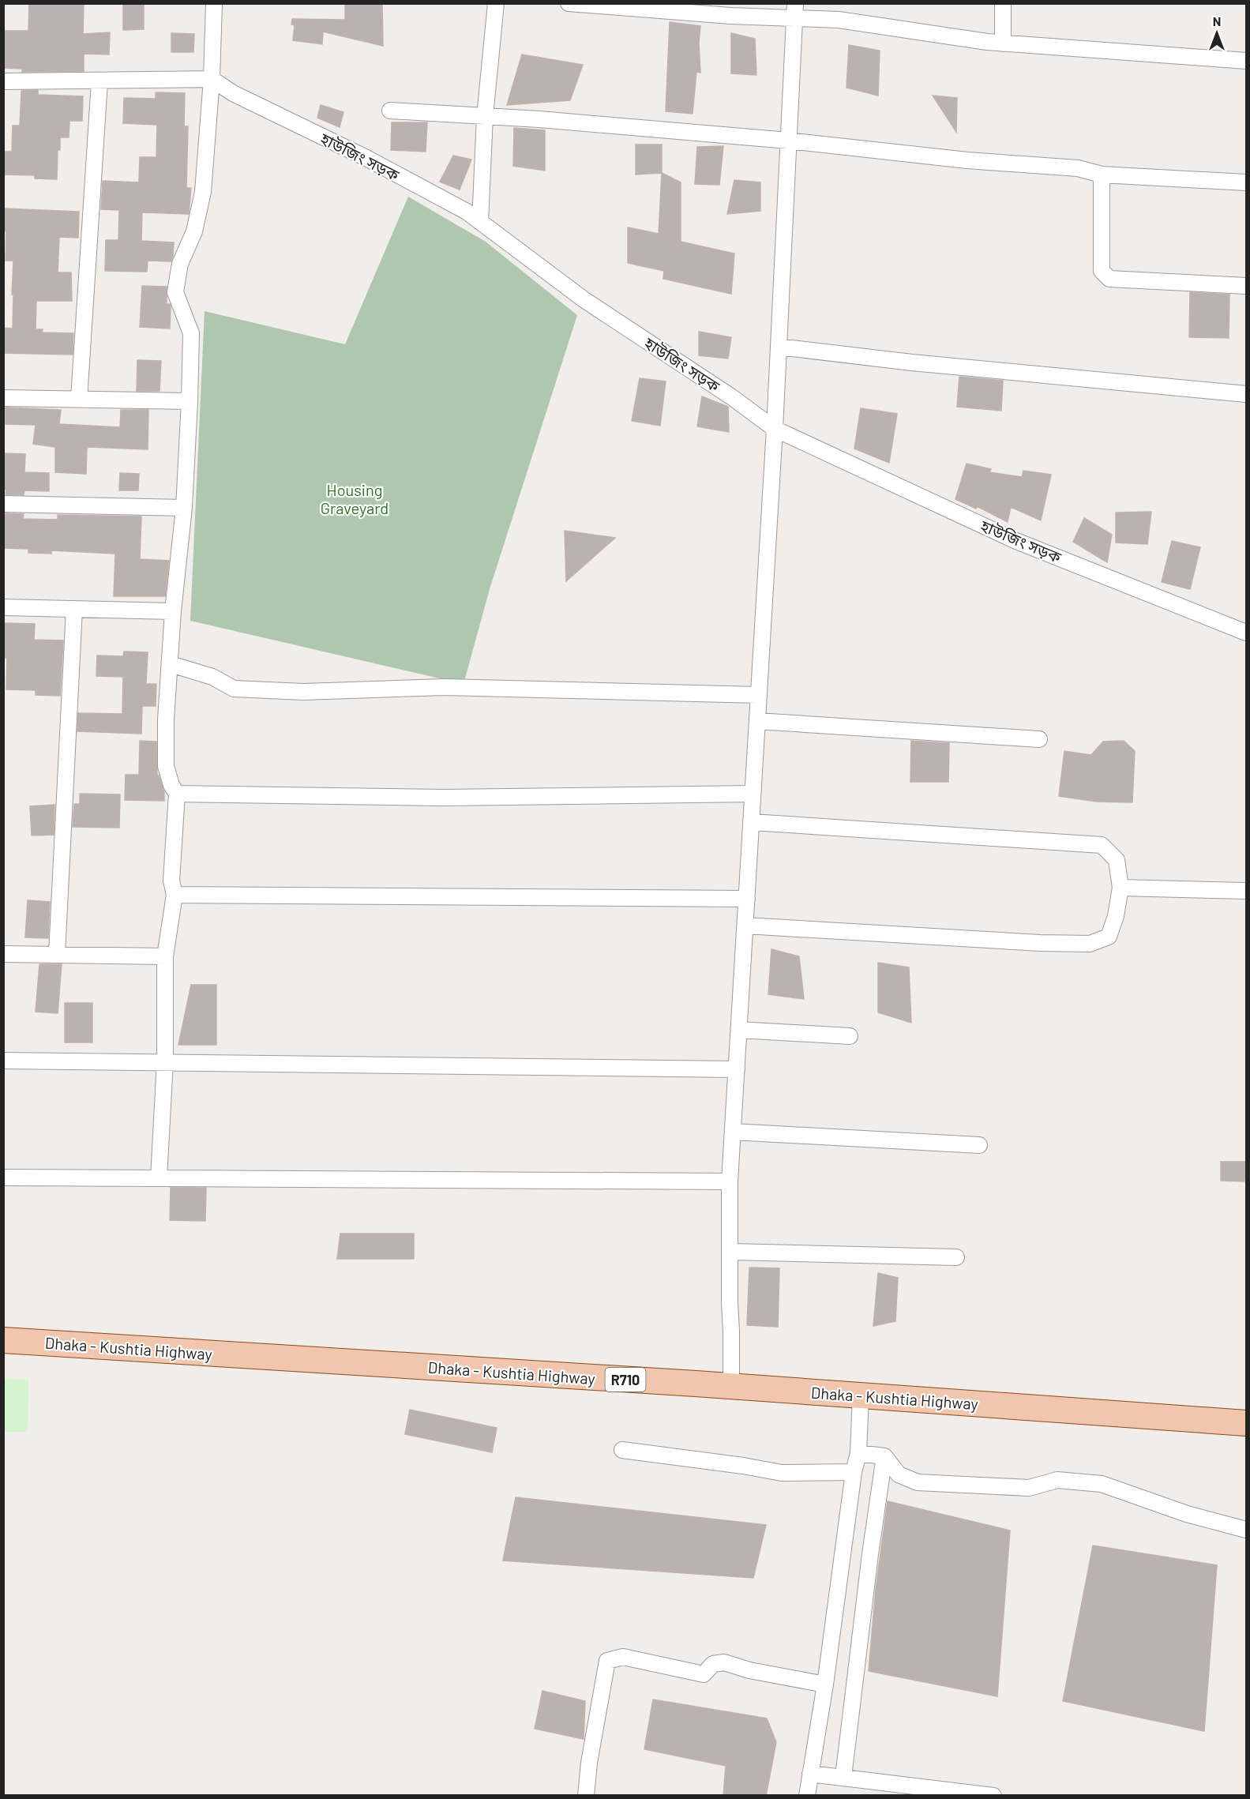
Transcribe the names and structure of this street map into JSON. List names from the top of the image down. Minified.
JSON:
{"streets":{"main road":["Dhaka - Kushtia Highway","R710"],"street":["হাউজিং সড়ক"]},"parks":["Housing Graveyard"],"north":"top"}
